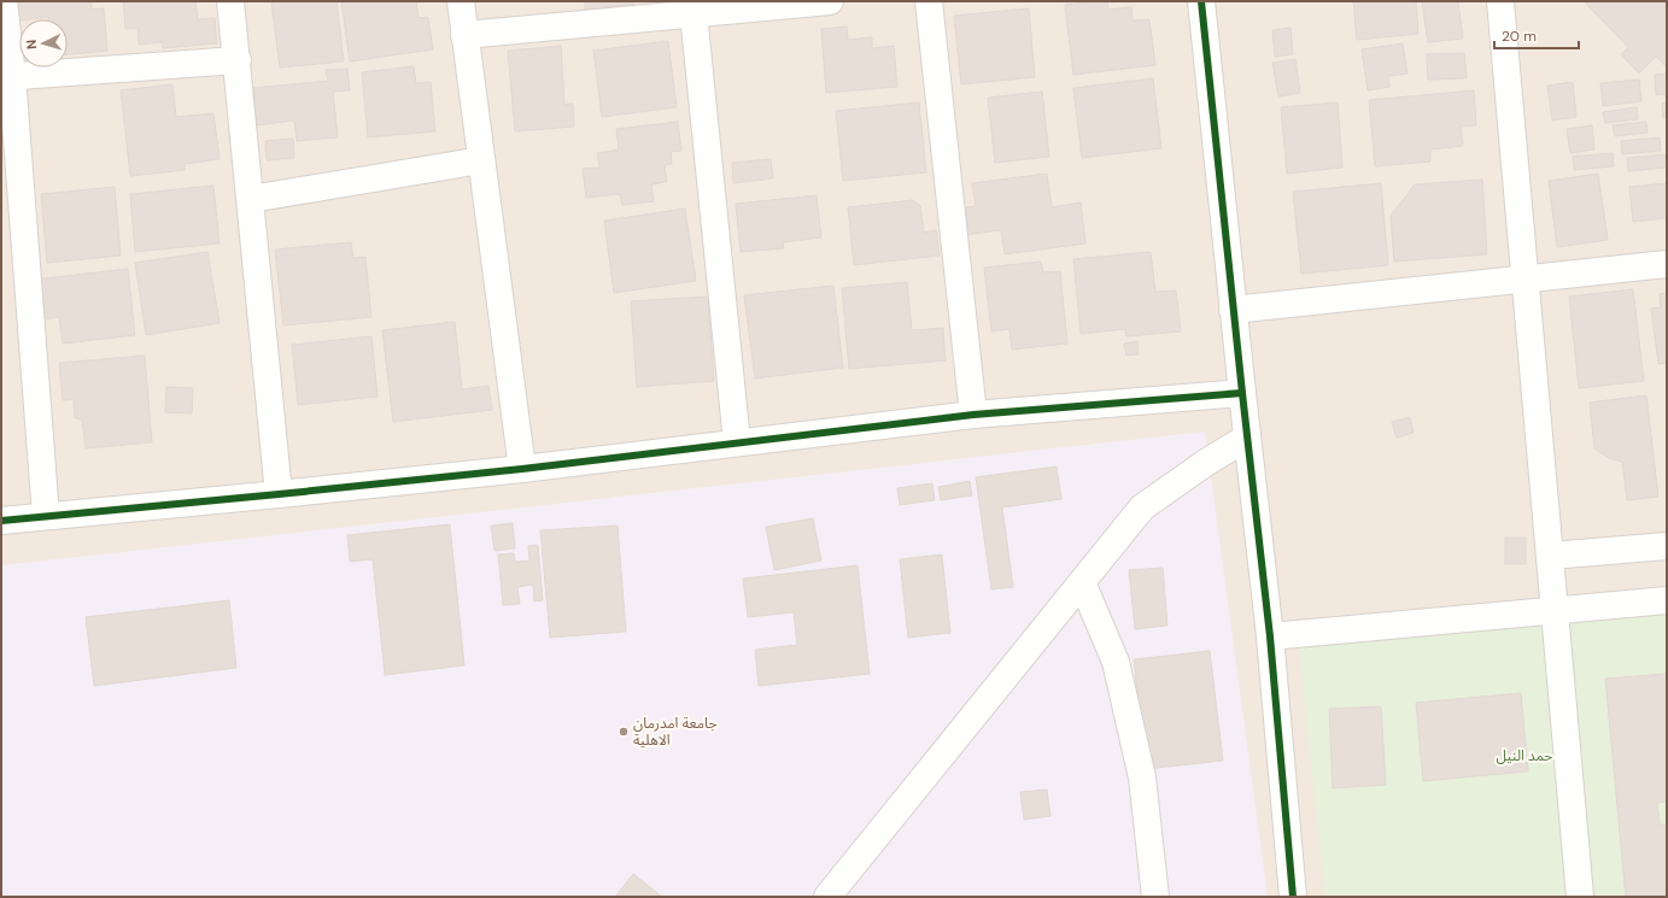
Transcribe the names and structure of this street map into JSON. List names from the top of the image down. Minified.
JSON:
{"parks":["حمد النيل"],"places":["جامعة امدرمان الاهلية"],"scale_bar":"20 m","north":"left"}
